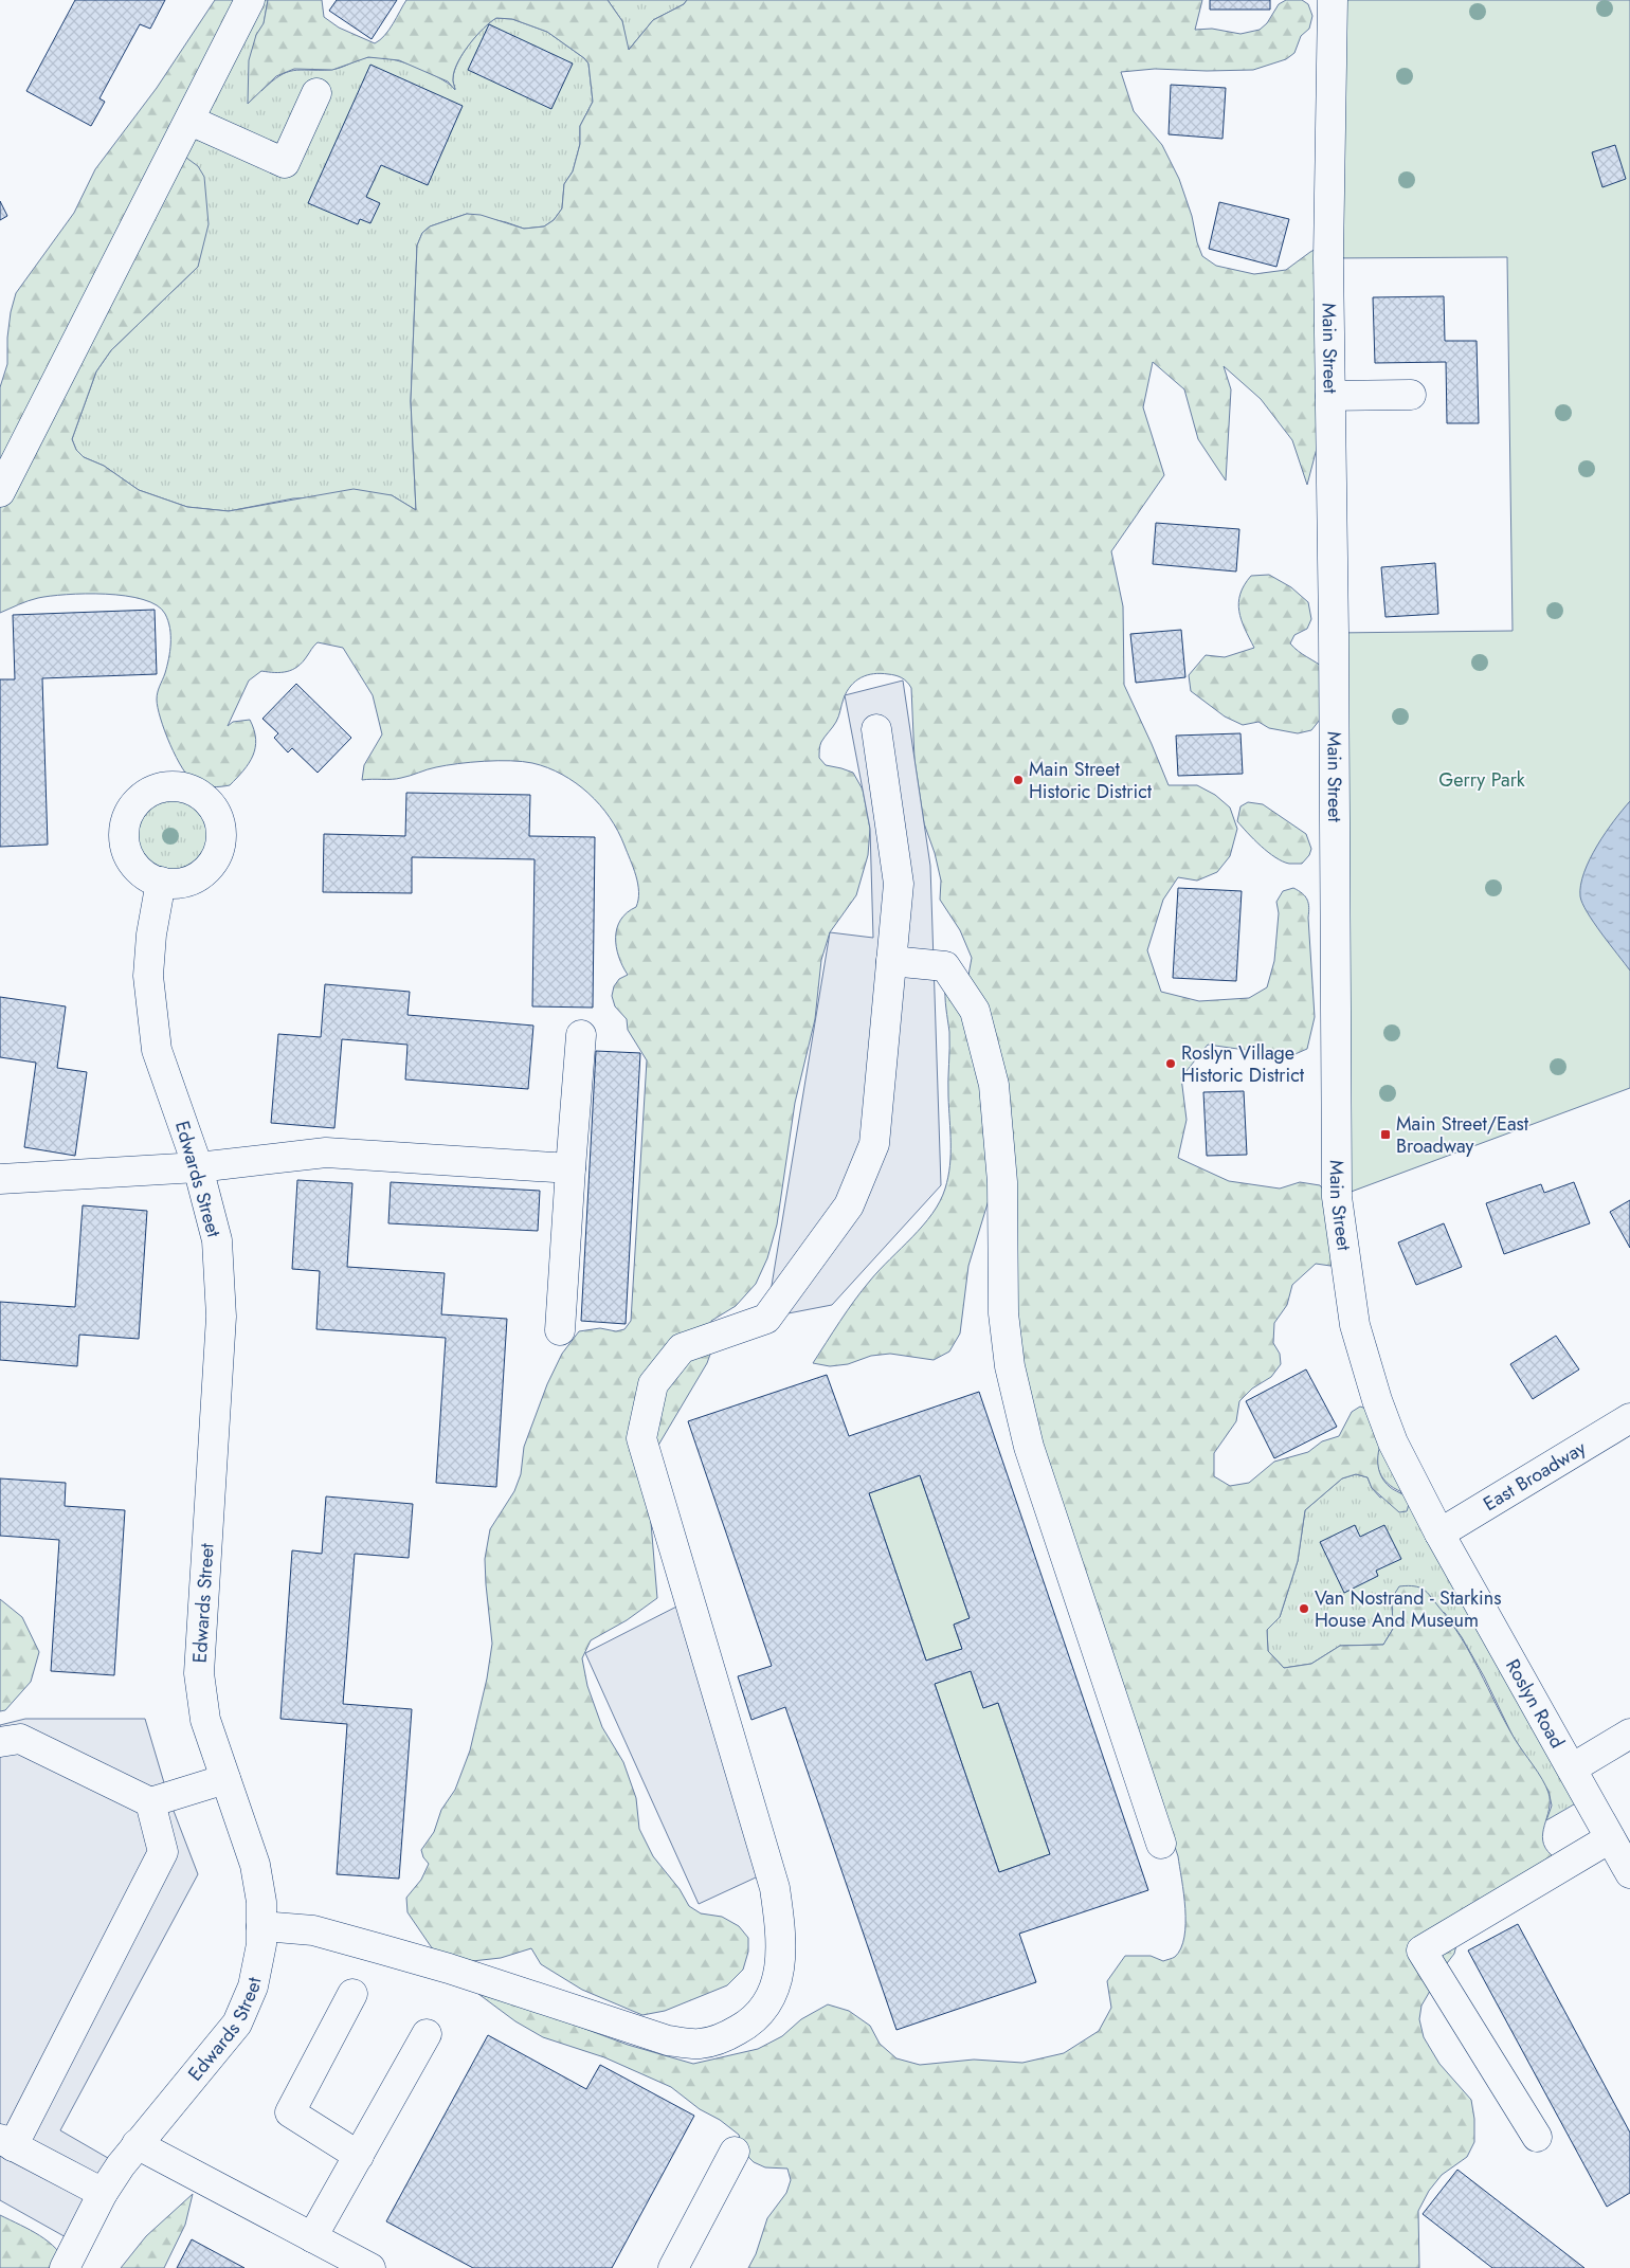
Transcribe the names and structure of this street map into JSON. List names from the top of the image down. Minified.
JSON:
{"streets":{"main road":["Main Street","Edwards Street","East Broadway","Roslyn Road"]},"crossings":[["Main Street","East Broadway"],["Main Street","Roslyn Road"],["East Broadway","Roslyn Road"]],"parks":["Gerry Park"],"places":{"other":["Main Street Historic District","Roslyn Village Historic District","Van Nostrand - Starkins House And Museum"],"transit":["Main Street/East Broadway"]}}
